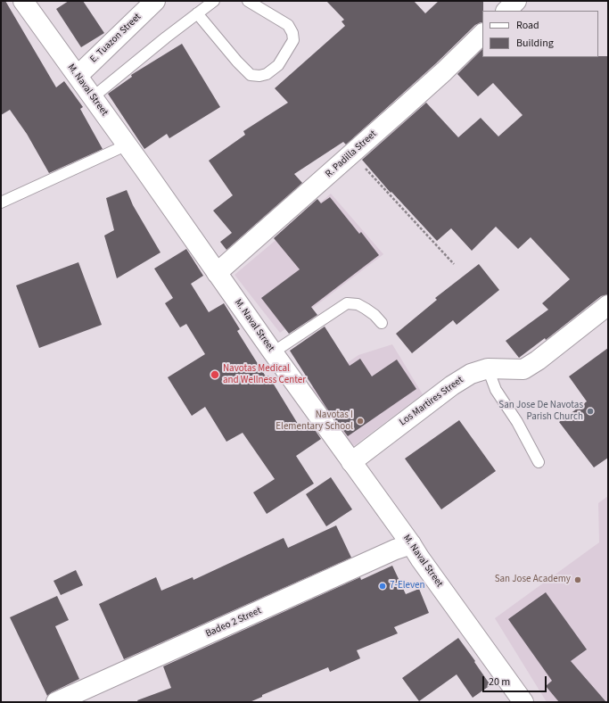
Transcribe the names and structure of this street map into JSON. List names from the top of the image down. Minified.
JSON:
{"streets":{"street":["E. Tuazon Street","M. Naval Street","R. Padilla Street","Los Martires Street","Badeo 2 Street"]},"crossings":[["E. Tuazon Street","M. Naval Street"],["M. Naval Street","R. Padilla Street"],["M. Naval Street","Los Martires Street"],["M. Naval Street","Badeo 2 Street"]],"places":["Navotas Medical and Wellness Center","San Jose De Navotas Parish Church","Navotas I Elementary School","San Jose Academy","7-Eleven"],"legend":["Road","Building"],"scale_bar":"20 m"}
